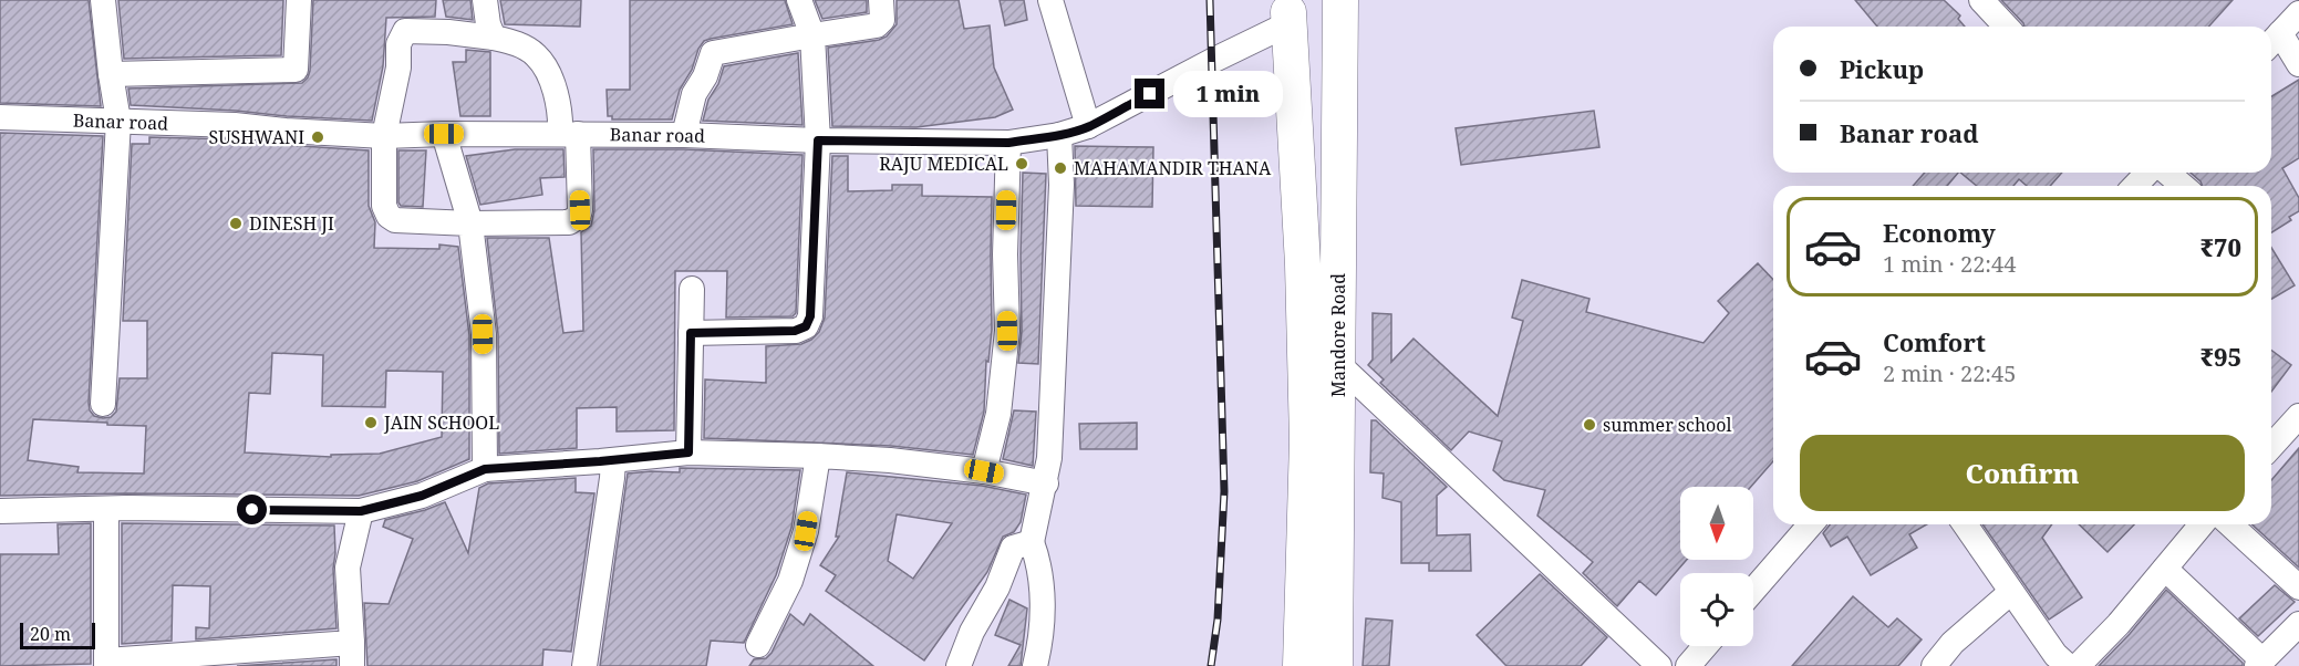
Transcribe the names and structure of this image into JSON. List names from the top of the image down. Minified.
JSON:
{"streets":{"highway":["Mandore Road"],"street":["Banar road"]},"crossings":[["Banar road","Mandore Road"]],"places":["SUSHWANI","RAJU MEDICAL","MAHAMANDIR THANA","DINESH JI","JAIN SCHOOL","summer school"],"scale_bar":"20 m","north":"bottom","page":{"banner":["Pickup","Banar road"],"bubble":"1 min","list":[{"name":"Economy","note":"1 min · 22:44","value":"₹70"},{"name":"Comfort","note":"2 min · 22:45","value":"₹95"}],"buttons":"Confirm","scale":"20 m"}}
